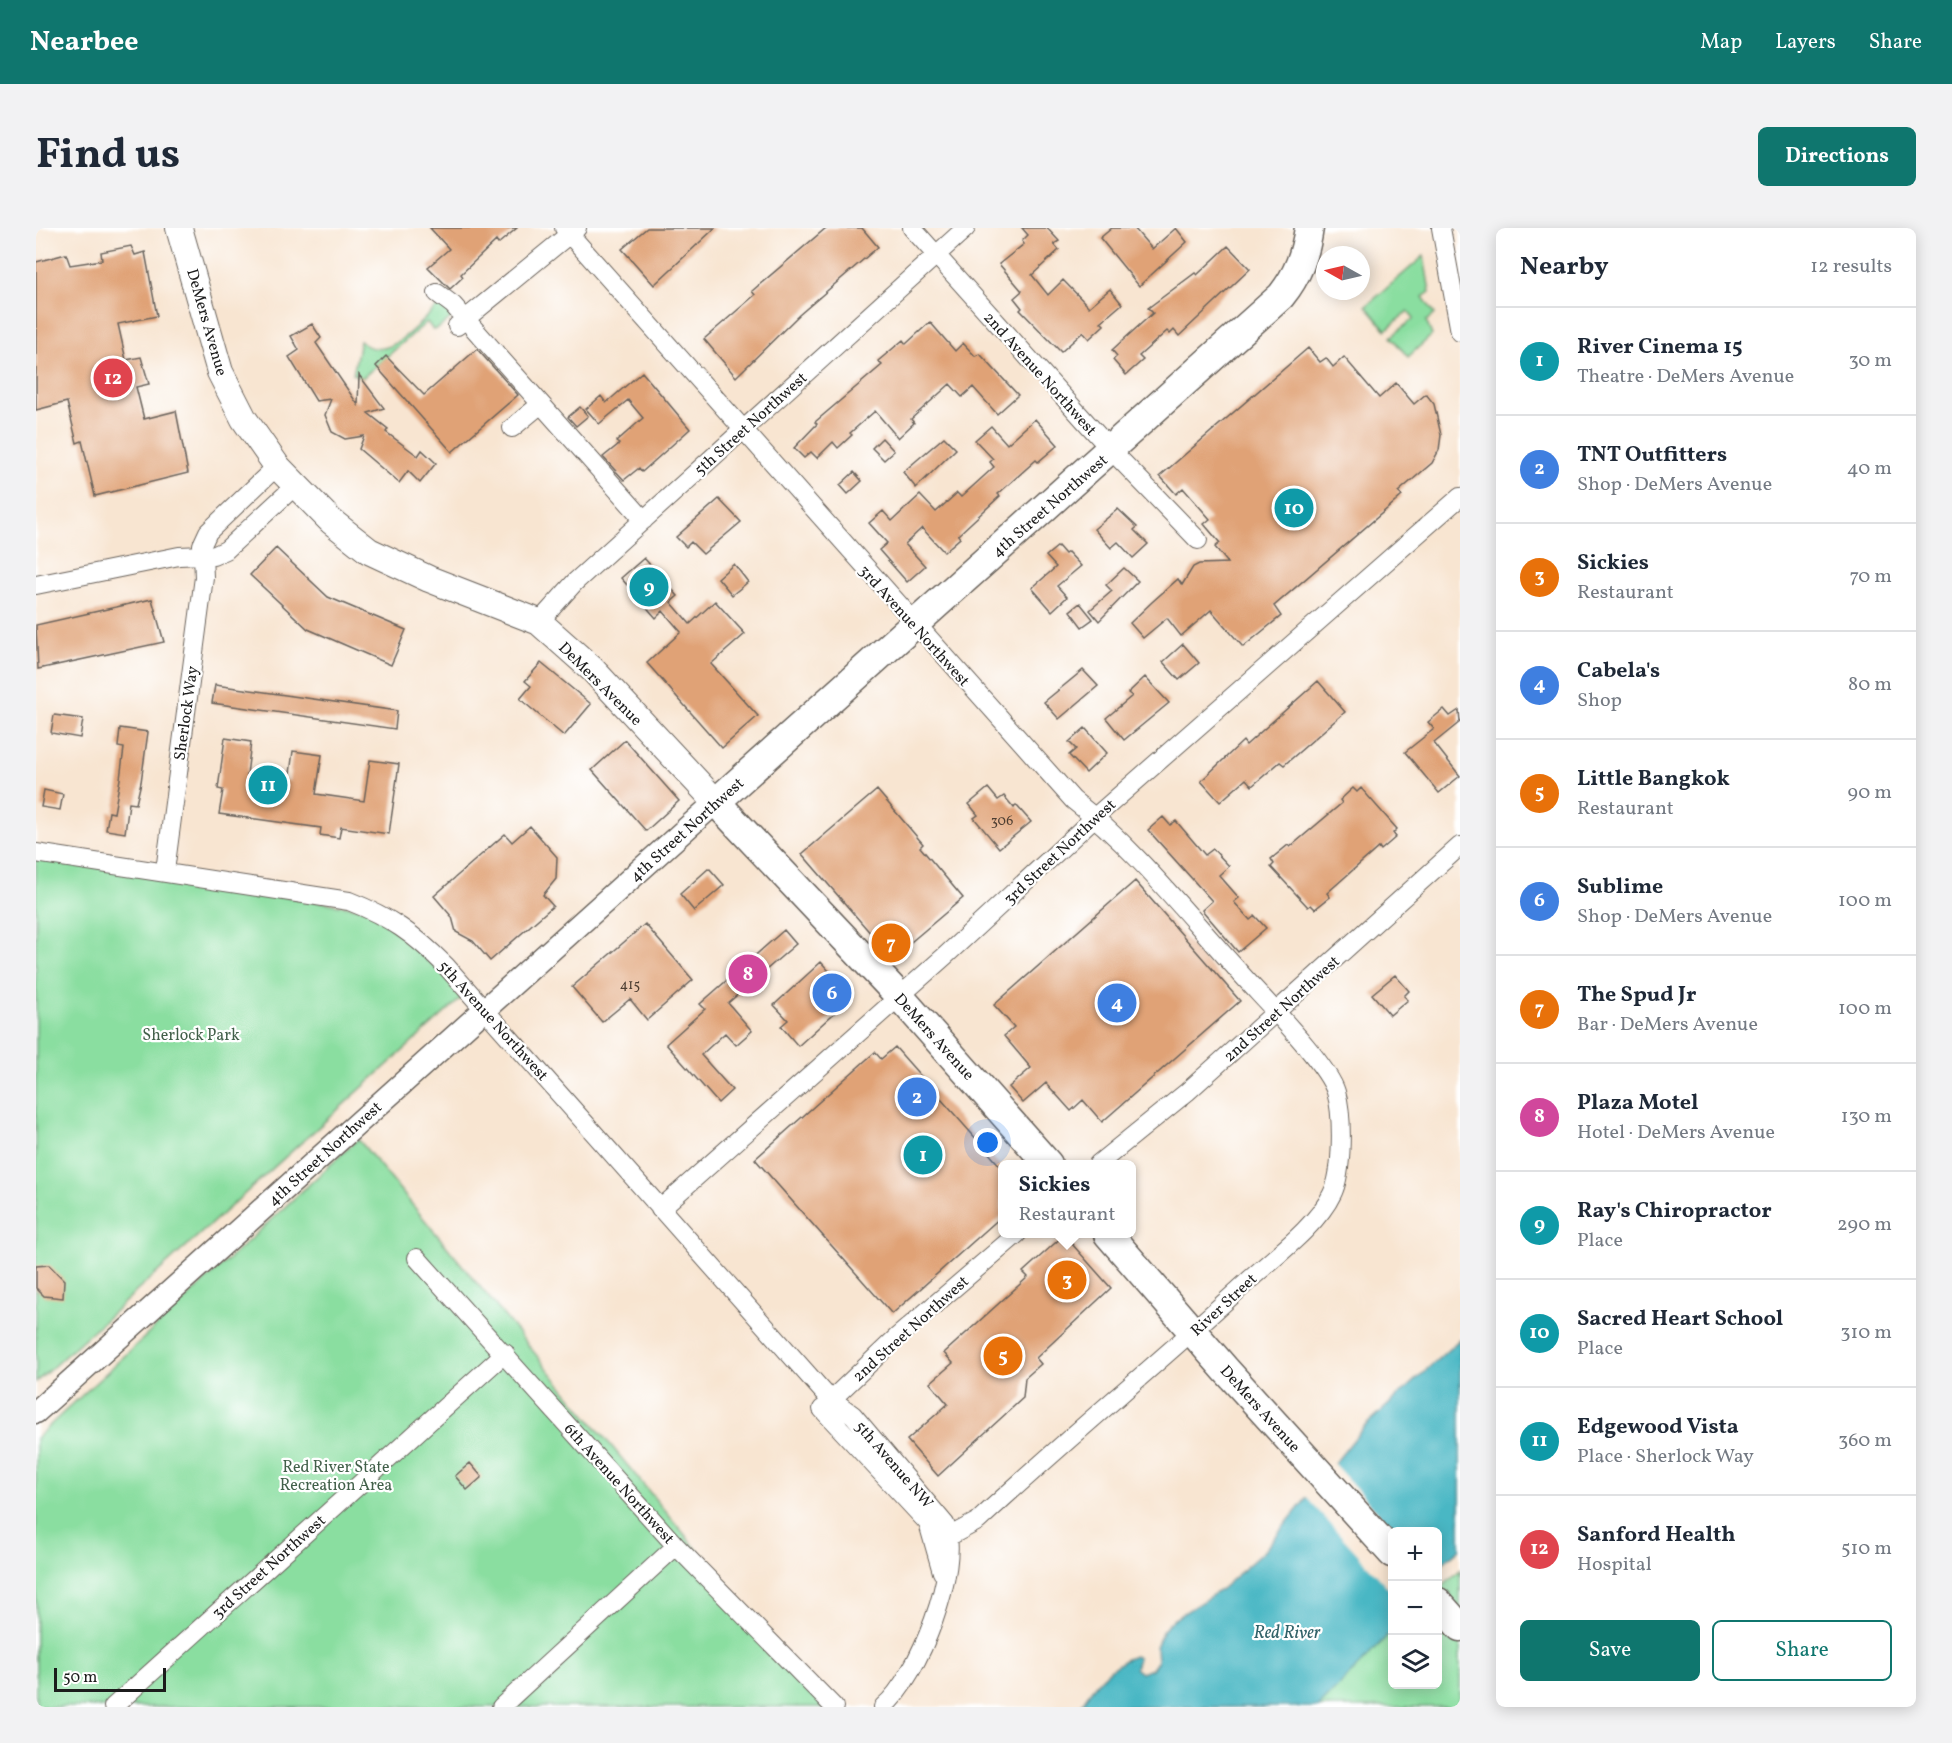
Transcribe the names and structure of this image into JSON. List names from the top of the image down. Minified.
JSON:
{"streets":{"main road":["DeMers Avenue","4th Street Northwest"],"street":["2nd Avenue Northwest","5th Street Northwest","3rd Avenue Northwest","Sherlock Way","3rd Street Northwest","2nd Street Northwest","5th Avenue Northwest","River Street","5th Avenue NW","6th Avenue Northwest"]},"crossings":[["DeMers Avenue","5th Street Northwest"],["DeMers Avenue","4th Street Northwest"],["DeMers Avenue","Sherlock Way"],["DeMers Avenue","3rd Street Northwest"],["DeMers Avenue","River Street"],["2nd Avenue Northwest","5th Street Northwest"],["2nd Avenue Northwest","4th Street Northwest"],["5th Street Northwest","3rd Avenue Northwest"],["4th Street Northwest","3rd Avenue Northwest"],["4th Street Northwest","5th Avenue Northwest"],["3rd Avenue Northwest","3rd Street Northwest"],["3rd Avenue Northwest","2nd Street Northwest"],["3rd Avenue Northwest","River Street"],["Sherlock Way","5th Avenue Northwest"],["3rd Street Northwest","5th Avenue Northwest"],["3rd Street Northwest","6th Avenue Northwest"],["2nd Street Northwest","5th Avenue Northwest"],["2nd Street Northwest","River Street"],["2nd Street Northwest","5th Avenue NW"],["5th Avenue Northwest","5th Avenue NW"],["River Street","5th Avenue NW"]],"water":["Red River"],"parks":["Sherlock Park","Red River State Recreation Area"],"house_numbers":["306","415"],"scale_bar":"50 m","north":"left","page":{"header":"Nearbee","nav":["Map","Layers","Share"],"title":"Find us","buttons":["Directions",["Save","Share"]],"heading":["Nearby","12 results"],"list":[{"mark":"1","name":"River Cinema 15","note":"Theatre · DeMers Avenue","value":"30 m"},{"mark":"2","name":"TNT Outfitters","note":"Shop · DeMers Avenue","value":"40 m"},{"mark":"3","name":"Sickies","note":"Restaurant","value":"70 m"},{"mark":"4","name":"Cabela's","note":"Shop","value":"80 m"},{"mark":"5","name":"Little Bangkok","note":"Restaurant","value":"90 m"},{"mark":"6","name":"Sublime","note":"Shop · DeMers Avenue","value":"100 m"},{"mark":"7","name":"The Spud Jr","note":"Bar · DeMers Avenue","value":"100 m"},{"mark":"8","name":"Plaza Motel","note":"Hotel · DeMers Avenue","value":"130 m"},{"mark":"9","name":"Ray's Chiropractor","note":"Place","value":"290 m"},{"mark":"10","name":"Sacred Heart School","note":"Place","value":"310 m"},{"mark":"11","name":"Edgewood Vista","note":"Place · Sherlock Way","value":"360 m"},{"mark":"12","name":"Sanford Health","note":"Hospital","value":"510 m"}],"pins":["12","10","9","11","7","8","6","4","2","1","3","5"],"popup":["Sickies","Restaurant"],"map_buttons":["+","−"],"scale":"50 m"}}
